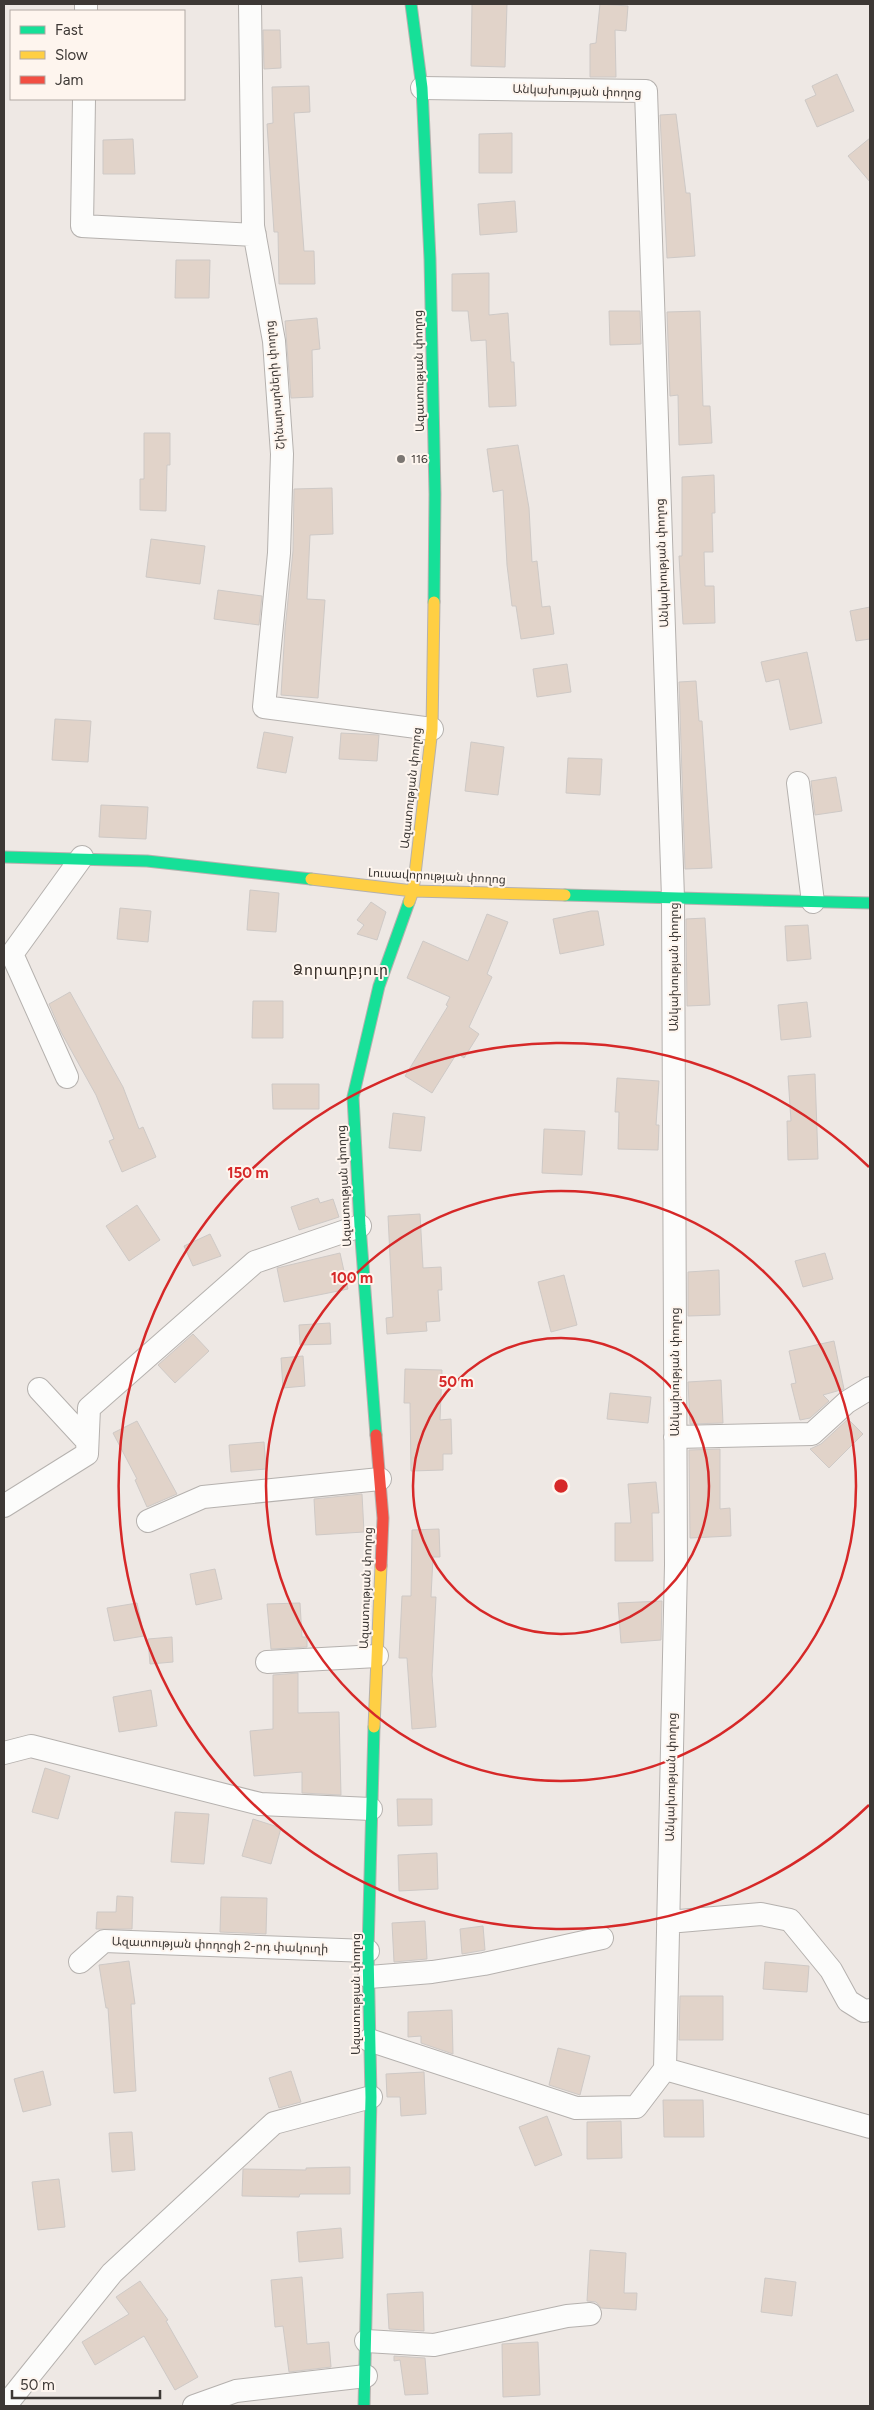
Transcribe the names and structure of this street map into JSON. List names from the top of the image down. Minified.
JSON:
{"streets":{"street":["Անկախության փողոց","Ազատության փողոց","Շինարարների փողոց","Լուսավորության փողոց","Ազատության փողոցի 2-րդ փակուղի"]},"crossings":[["Անկախության փողոց","Ազատության փողոց"],["Անկախության փողոց","Լուսավորության փողոց"],["Ազատության փողոց","Շինարարների փողոց"],["Ազատության փողոց","Լուսավորության փողոց"],["Ազատության փողոց","Ազատության փողոցի 2-րդ փակուղի"]],"districts":["Ձորաղբյուր"],"places":["116"],"legend":["Fast","Slow","Jam"],"scale_bar":"50 m","rings":["150 m","100 m","50 m"]}
